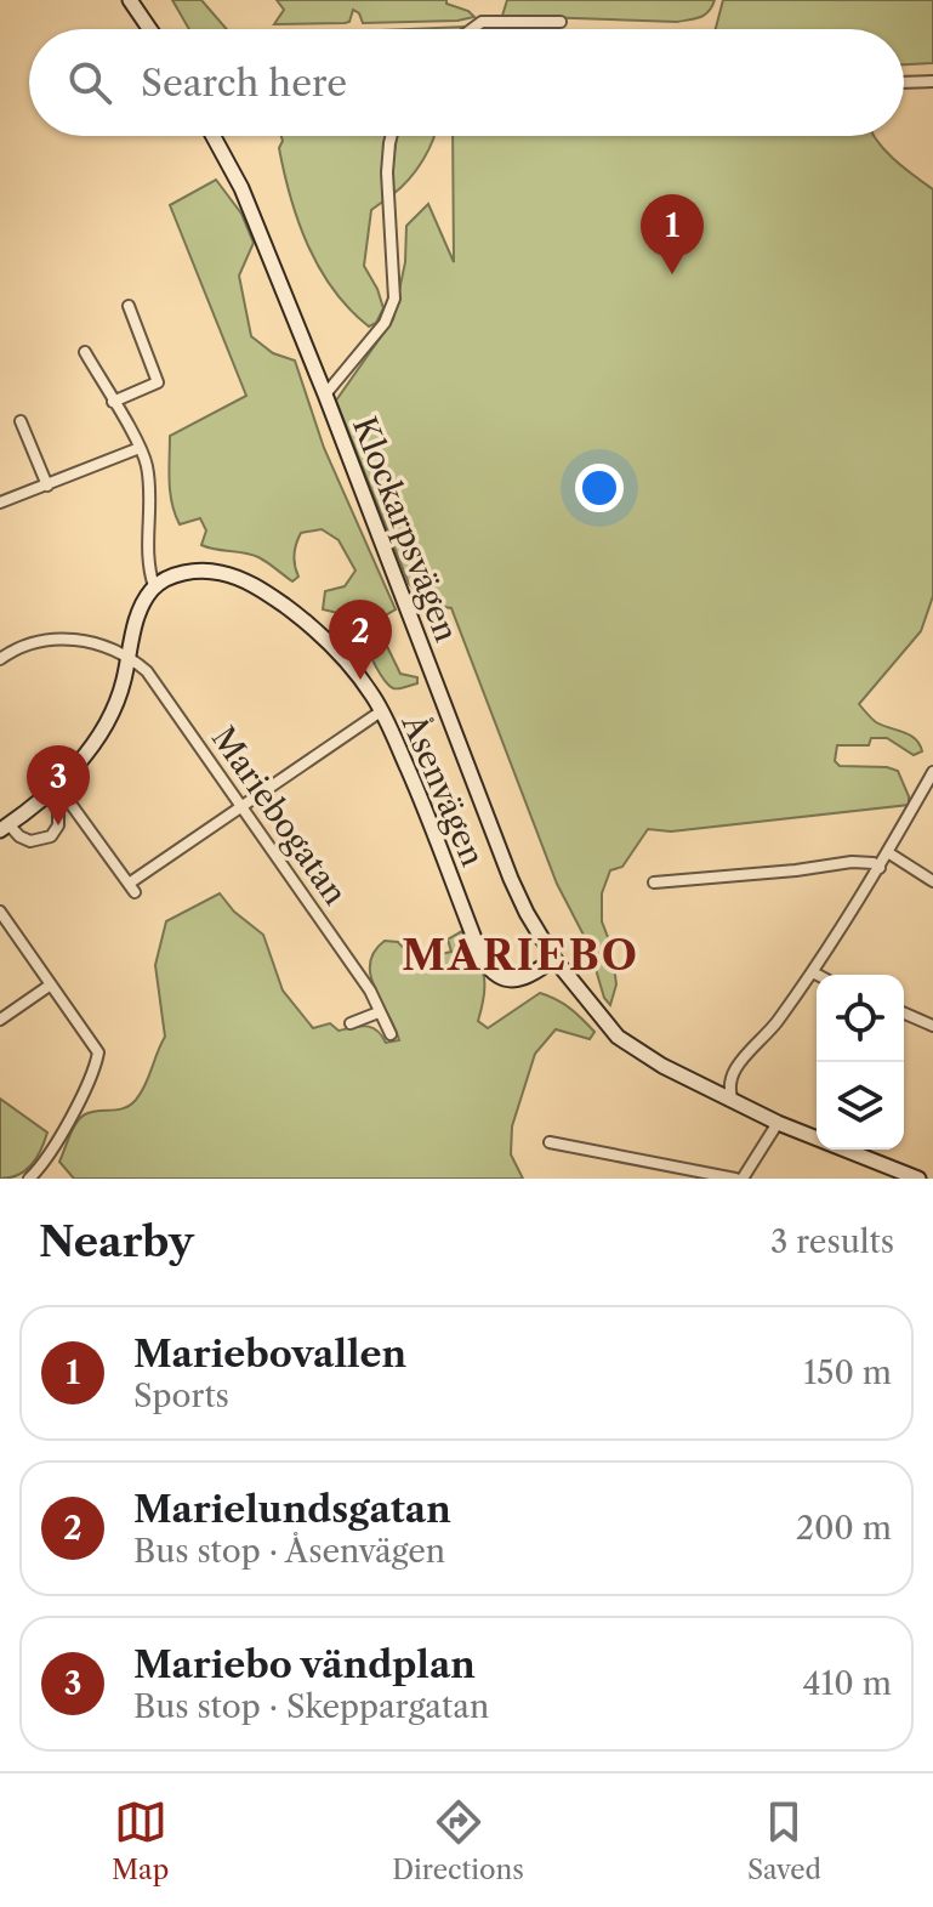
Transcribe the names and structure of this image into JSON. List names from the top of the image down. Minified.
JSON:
{"streets":{"street":["Klockarpsvägen","Åsenvägen","Mariebogatan"]},"crossings":[["Klockarpsvägen","Åsenvägen"]],"districts":["MARIEBO"],"page":{"search":"Search here","pins":["1","2","3"],"heading":["Nearby","3 results"],"list":[{"mark":"1","name":"Mariebovallen","note":"Sports","value":"150 m"},{"mark":"2","name":"Marielundsgatan","note":"Bus stop · Åsenvägen","value":"200 m"},{"mark":"3","name":"Mariebo vändplan","note":"Bus stop · Skeppargatan","value":"410 m"}],"nav":["Map","Directions","Saved"]}}
